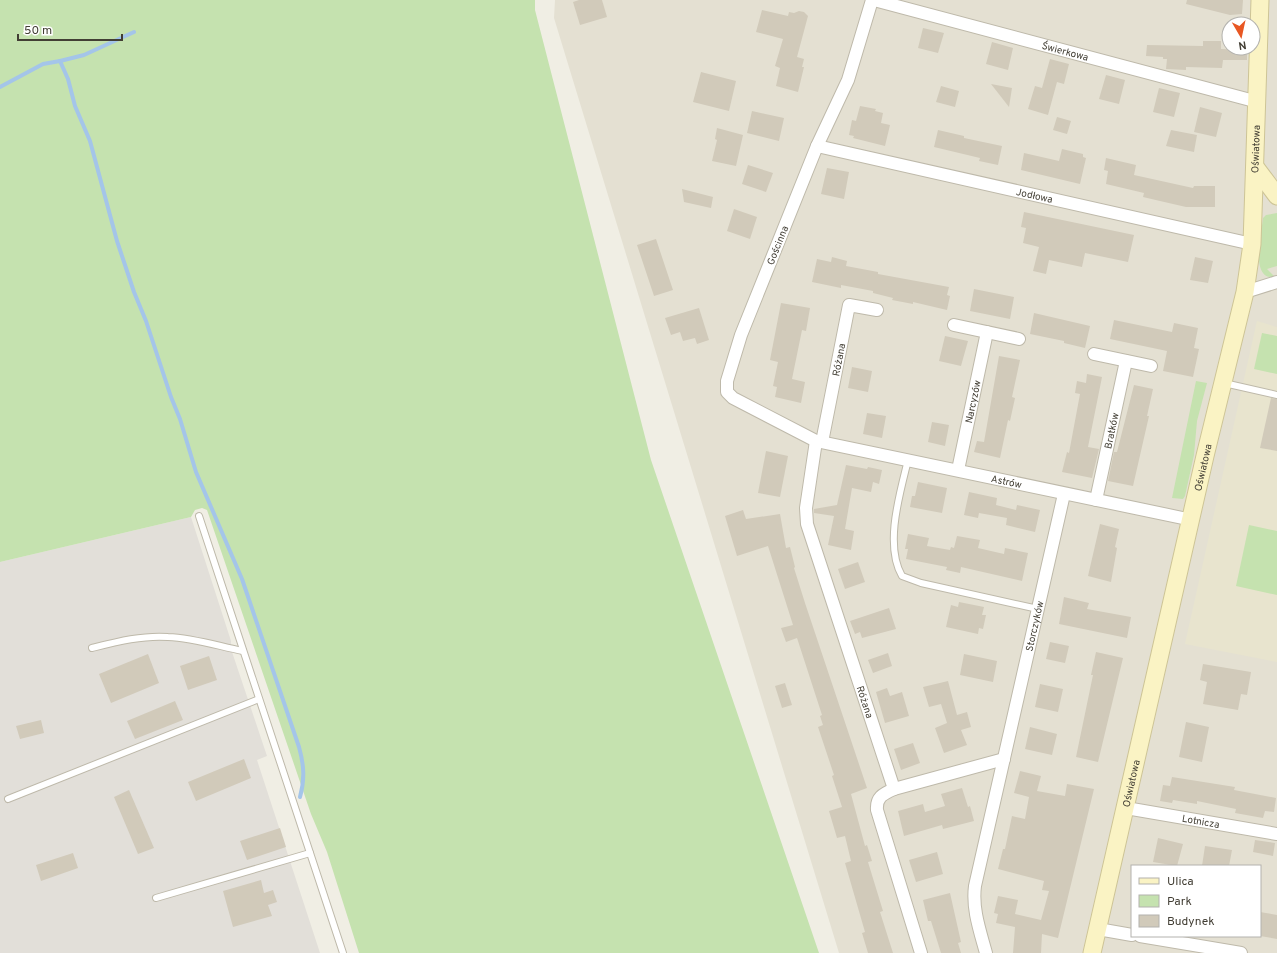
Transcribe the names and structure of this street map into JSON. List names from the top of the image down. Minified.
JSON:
{"streets":{"street":["Świerkowa","Oświatowa","Jodłowa","Gościnna","Różana","Narcyzów","Bratków","Astrów","Storczyków","Lotnicza"]},"crossings":[["Świerkowa","Oświatowa"],["Świerkowa","Gościnna"],["Oświatowa","Jodłowa"],["Oświatowa","Astrów"],["Oświatowa","Lotnicza"],["Jodłowa","Gościnna"],["Gościnna","Różana"],["Gościnna","Astrów"],["Różana","Astrów"],["Narcyzów","Astrów"],["Bratków","Astrów"],["Astrów","Storczyków"]],"legend":["Ulica","Park","Budynek"],"scale_bar":"50 m","north":"bottom"}
